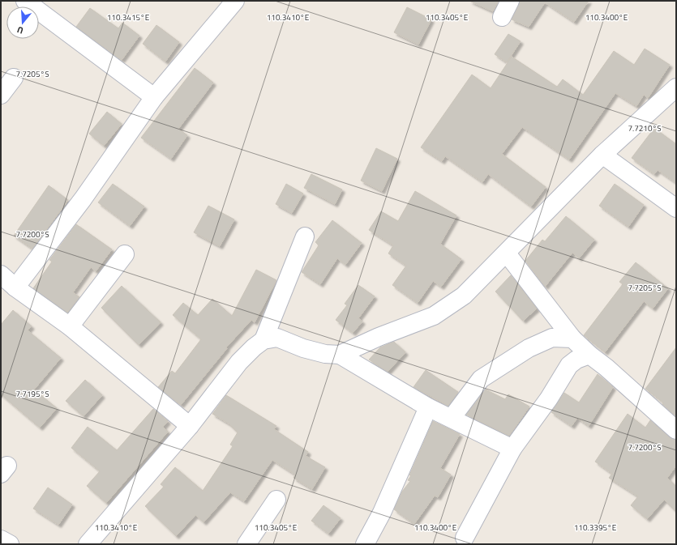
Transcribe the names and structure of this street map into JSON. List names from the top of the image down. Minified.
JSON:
{"north":"bottom","coordinates":["110.3415°E","110.3410°E","110.3405°E","110.3400°E","7.7205°S","7.7210°S","7.7200°S","7.7195°S","110.3395°E"]}
